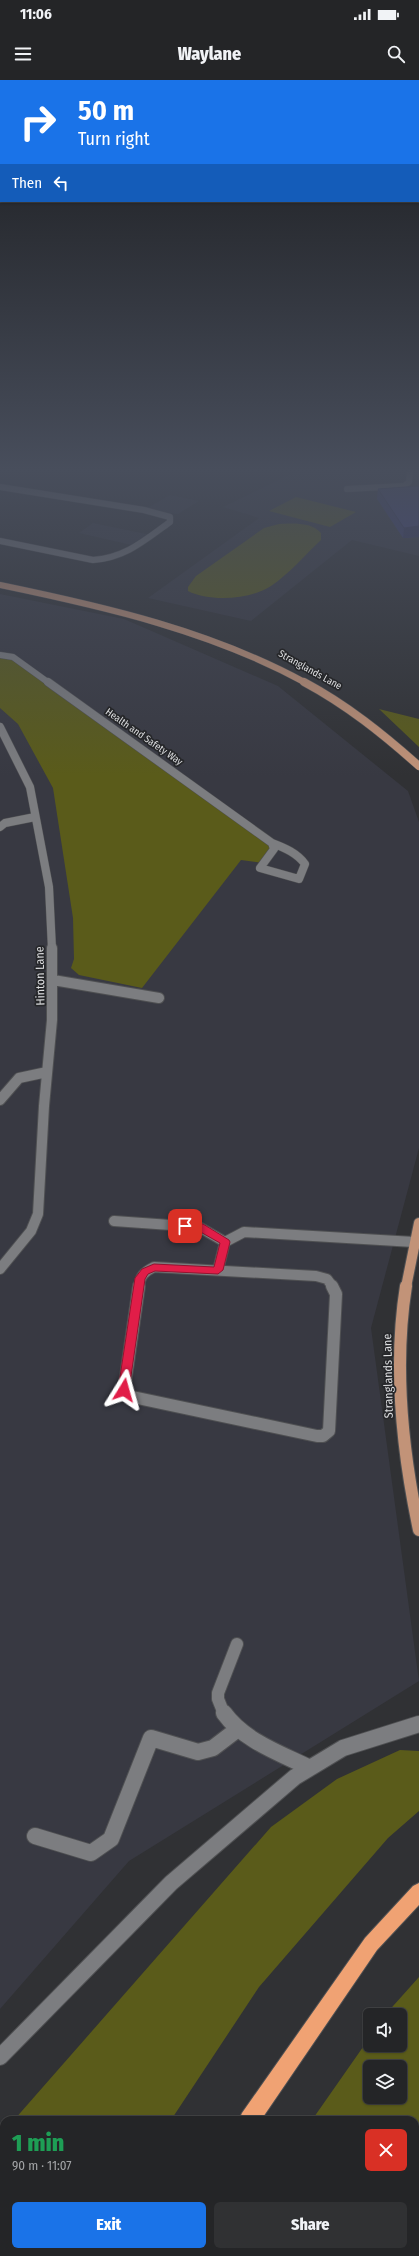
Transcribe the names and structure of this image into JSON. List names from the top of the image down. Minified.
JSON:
{"streets":{"main road":["Stranglands Lane"],"street":["Health and Safety Way","Hinton Lane"]},"page":{"status":"11:06","header":"Waylane","turn":["50 m","Turn right"],"then":"Then","heading":["1 min","90 m · 11:07"],"buttons":["Exit","Share"]}}
